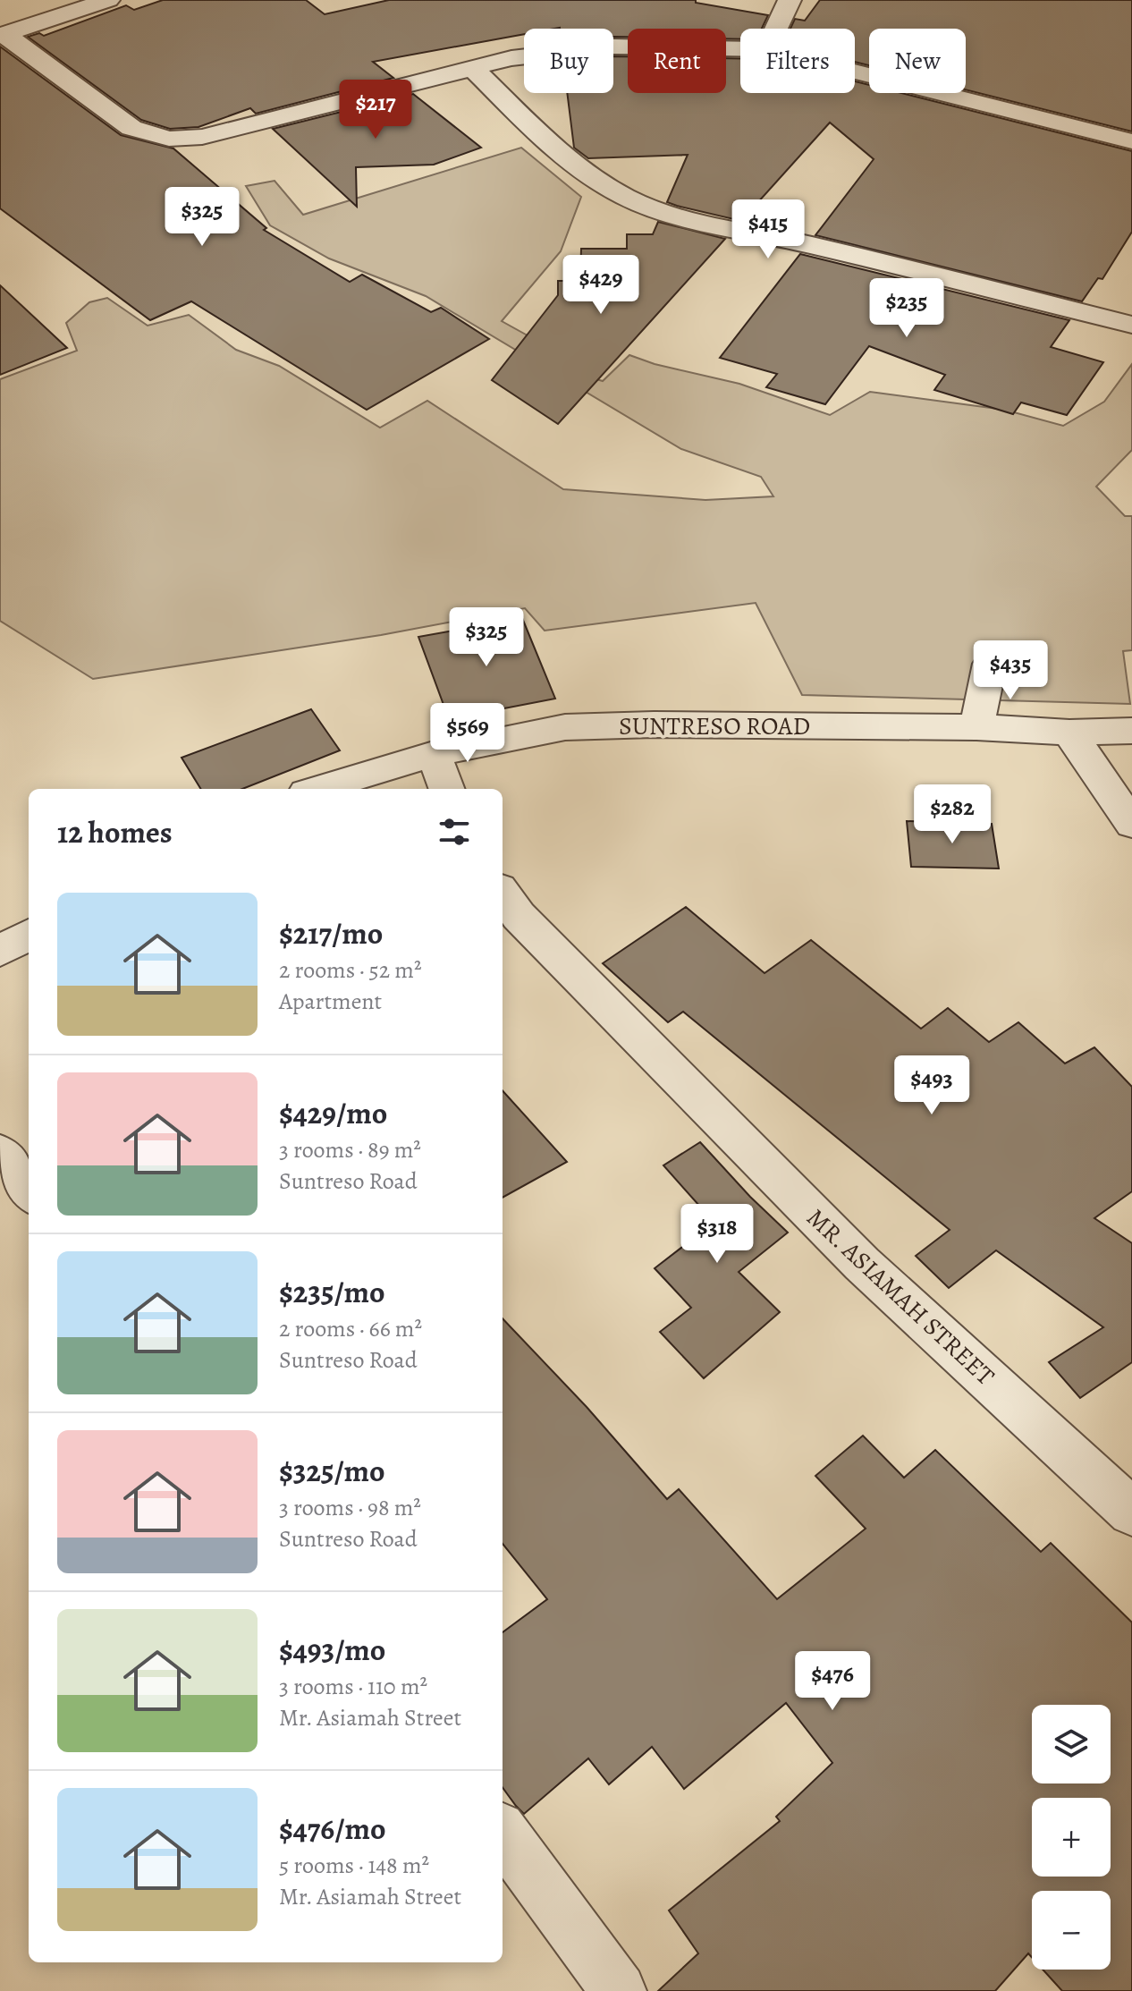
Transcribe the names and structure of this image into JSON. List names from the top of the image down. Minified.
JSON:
{"streets":{"street":["SUNTRESO ROAD","MR. ASIAMAH STREET"]},"page":{"chip":["Buy","Rent","Filters","New"],"price":["$217","$325","$415","$429","$235","$325","$435","$569","$282","$493","$318","$476"],"heading":"12 homes","list":[{"name":"$217/mo","note":"2 rooms · 52 m² · Apartment"},{"name":"$429/mo","note":"3 rooms · 89 m² · Suntreso Road"},{"name":"$235/mo","note":"2 rooms · 66 m² · Suntreso Road"},{"name":"$325/mo","note":"3 rooms · 98 m² · Suntreso Road"},{"name":"$493/mo","note":"3 rooms · 110 m² · Mr. Asiamah Street"},{"name":"$476/mo","note":"5 rooms · 148 m² · Mr. Asiamah Street"}],"map_buttons":["+","−"]}}
